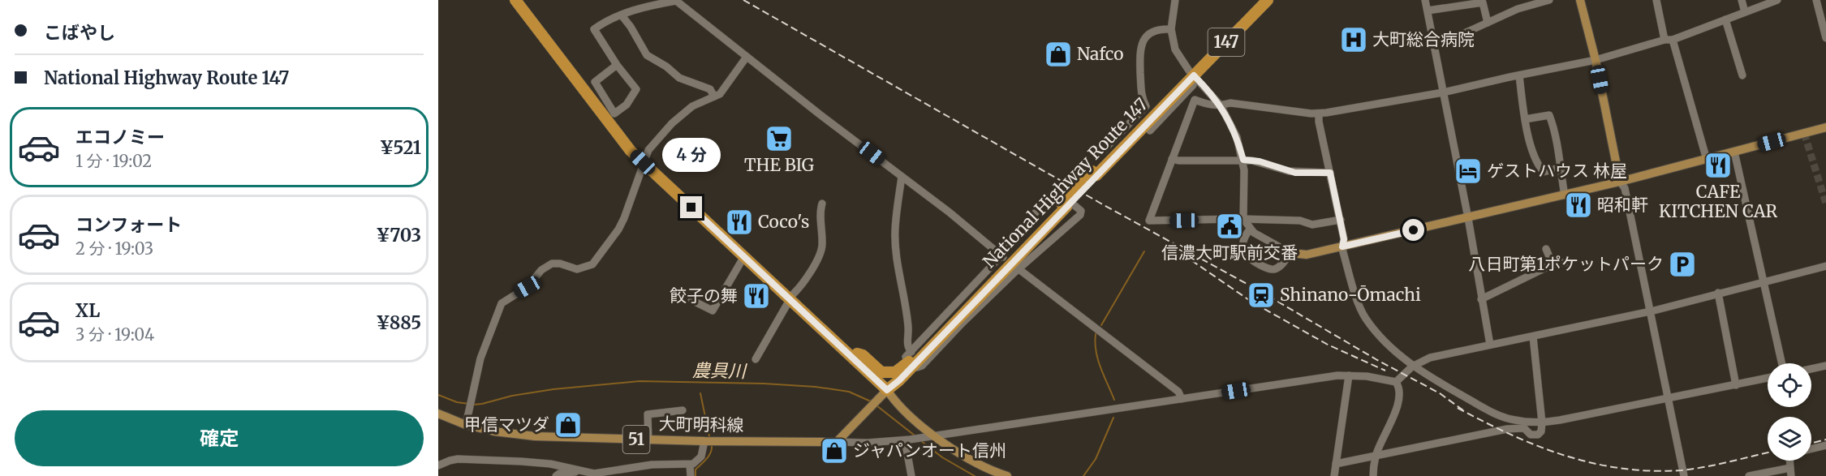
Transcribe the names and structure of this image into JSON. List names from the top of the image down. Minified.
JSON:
{"streets":{"highway":["147","National Highway Route 147"],"main road":["大町明科線","51"]},"crossings":[["147","National Highway Route 147"]],"water":["農具川"],"places":{"hospital":["大町総合病院"],"shop":["Nafco","甲信マツダ","ジャパンオート信州"],"supermarket":["THE BIG"],"restaurant":["CAFE KITCHEN CAR","昭和軒","Coco's","餃子の舞"],"hotel":["ゲストハウス 林屋"],"public building":["信濃大町駅前交番"],"parking":["八日町第1ポケットパーク"],"station":["Shinano-Ōmachi"]},"page":{"banner":["こばやし","National Highway Route 147"],"list":[{"name":"エコノミー","note":"1 分 · 19:02","value":"¥521"},{"name":"コンフォート","note":"2 分 · 19:03","value":"¥703"},{"name":"XL","note":"3 分 · 19:04","value":"¥885"}],"bubble":"4 分","buttons":"確定"}}
